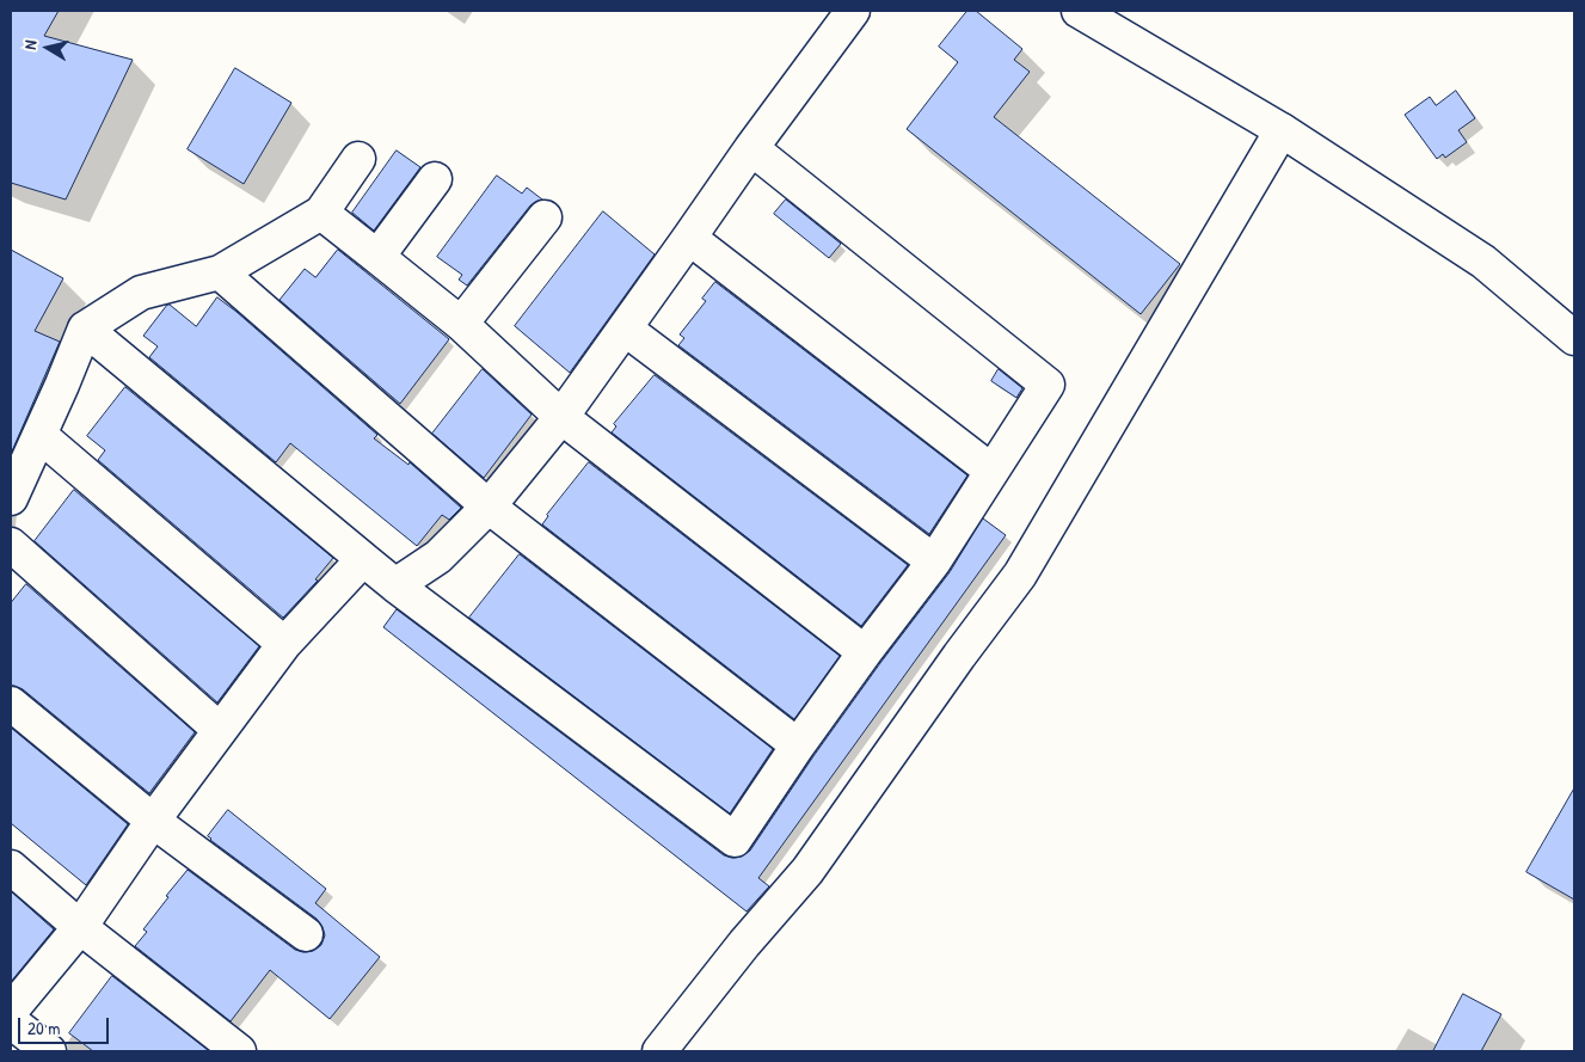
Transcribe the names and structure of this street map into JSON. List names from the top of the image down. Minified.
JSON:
{"scale_bar":"20 m","north":"left"}
